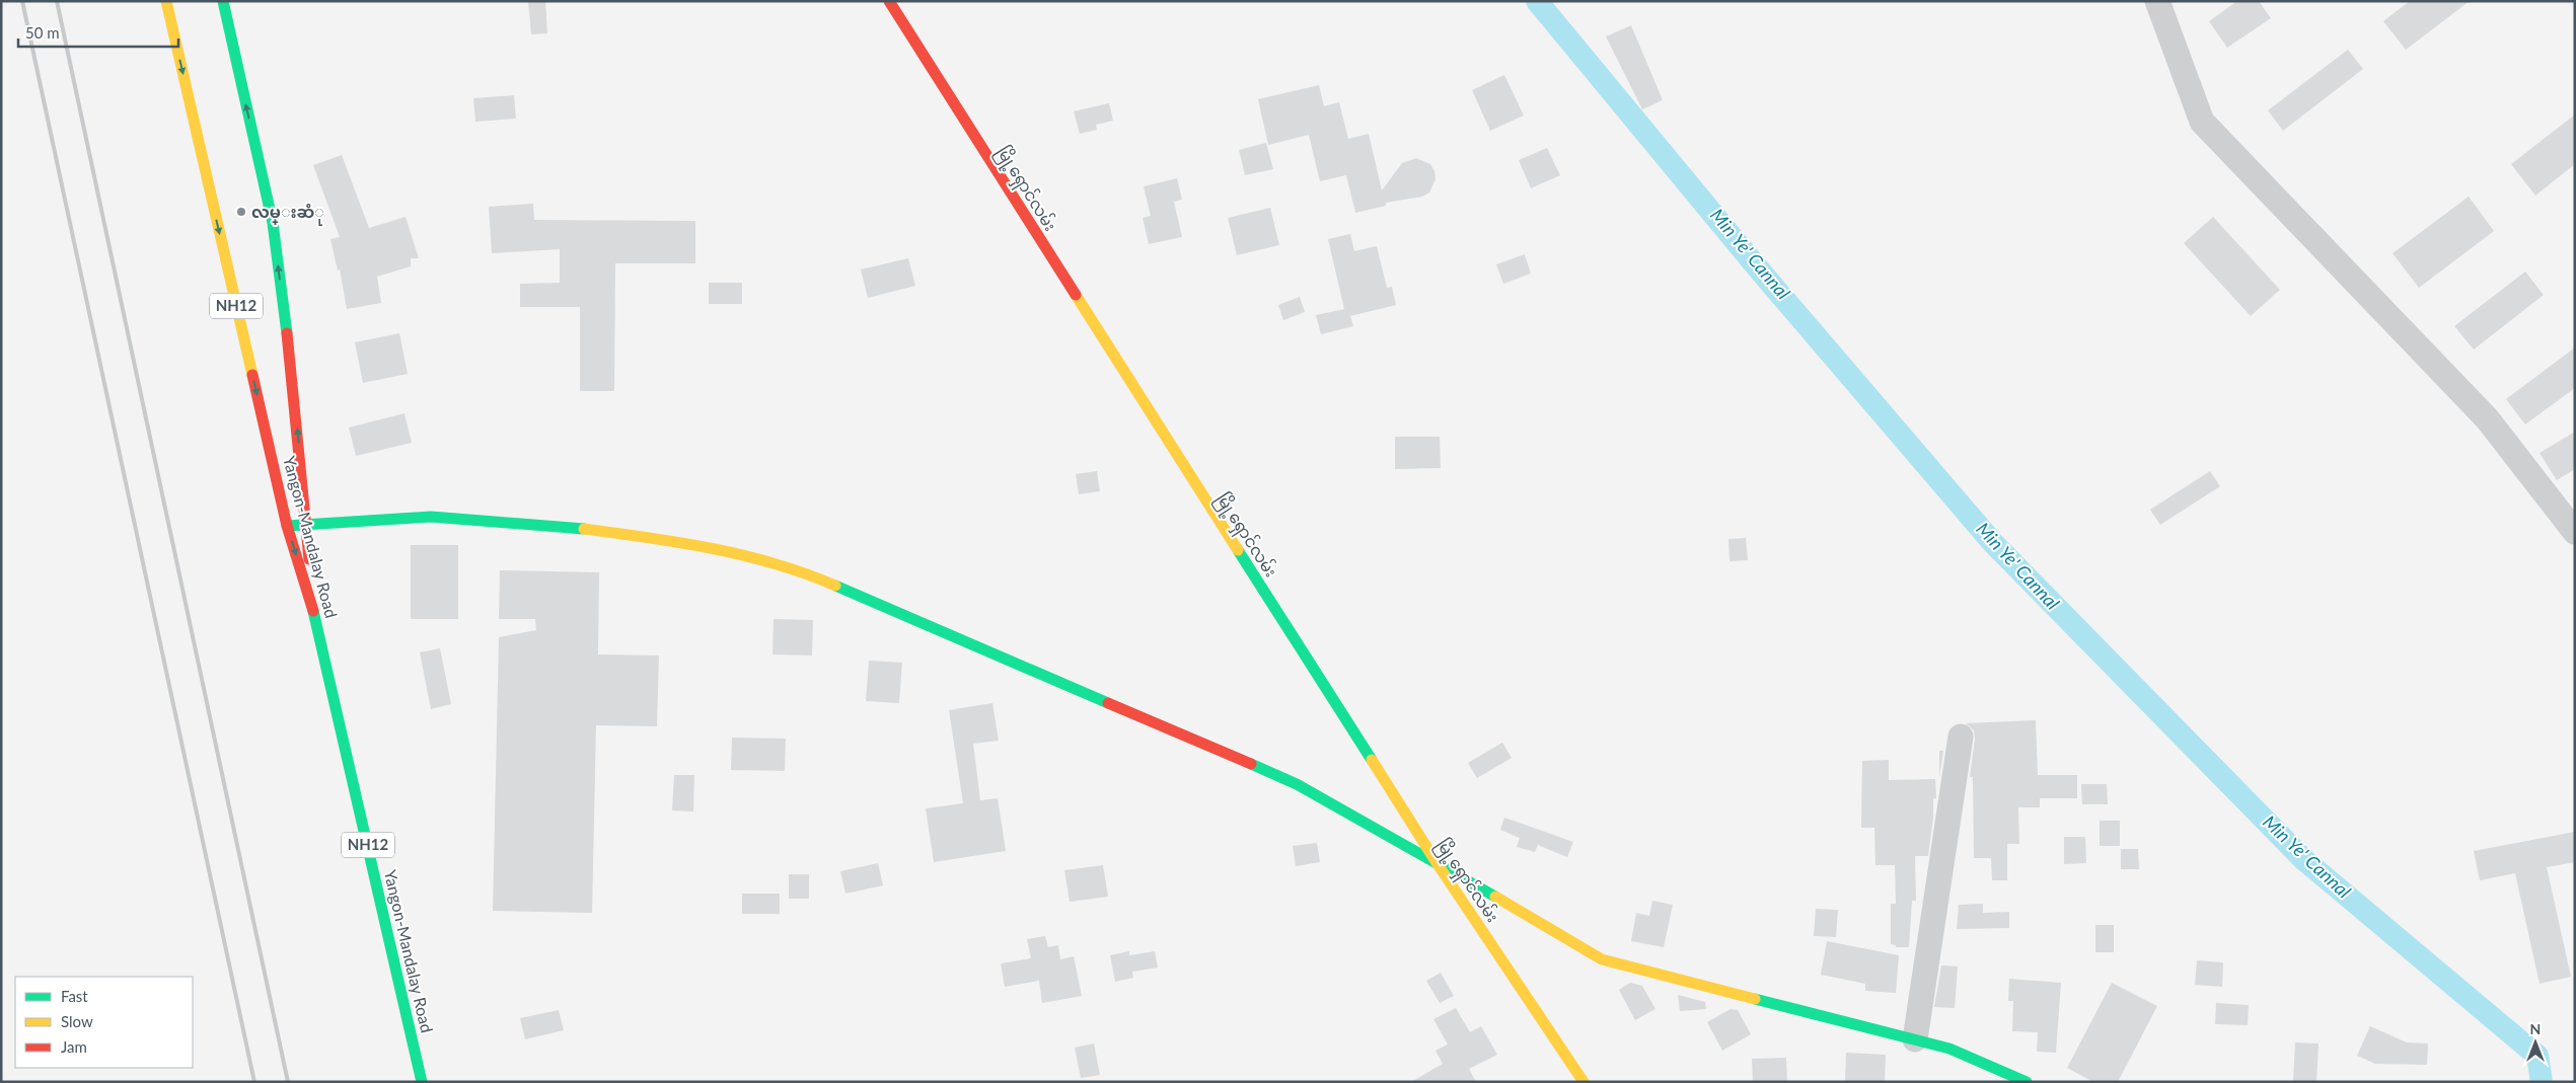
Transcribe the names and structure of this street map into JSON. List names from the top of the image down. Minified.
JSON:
{"streets":{"main road":["မြို့ရှောင်လမ်း","NH12","Yangon-Mandalay Road"]},"crossings":[["NH12","Yangon-Mandalay Road"]],"water":["Min Ye' Cannal"],"places":["လမ္းဆံု"],"legend":["Fast","Slow","Jam"],"scale_bar":"50 m","north":"top"}
